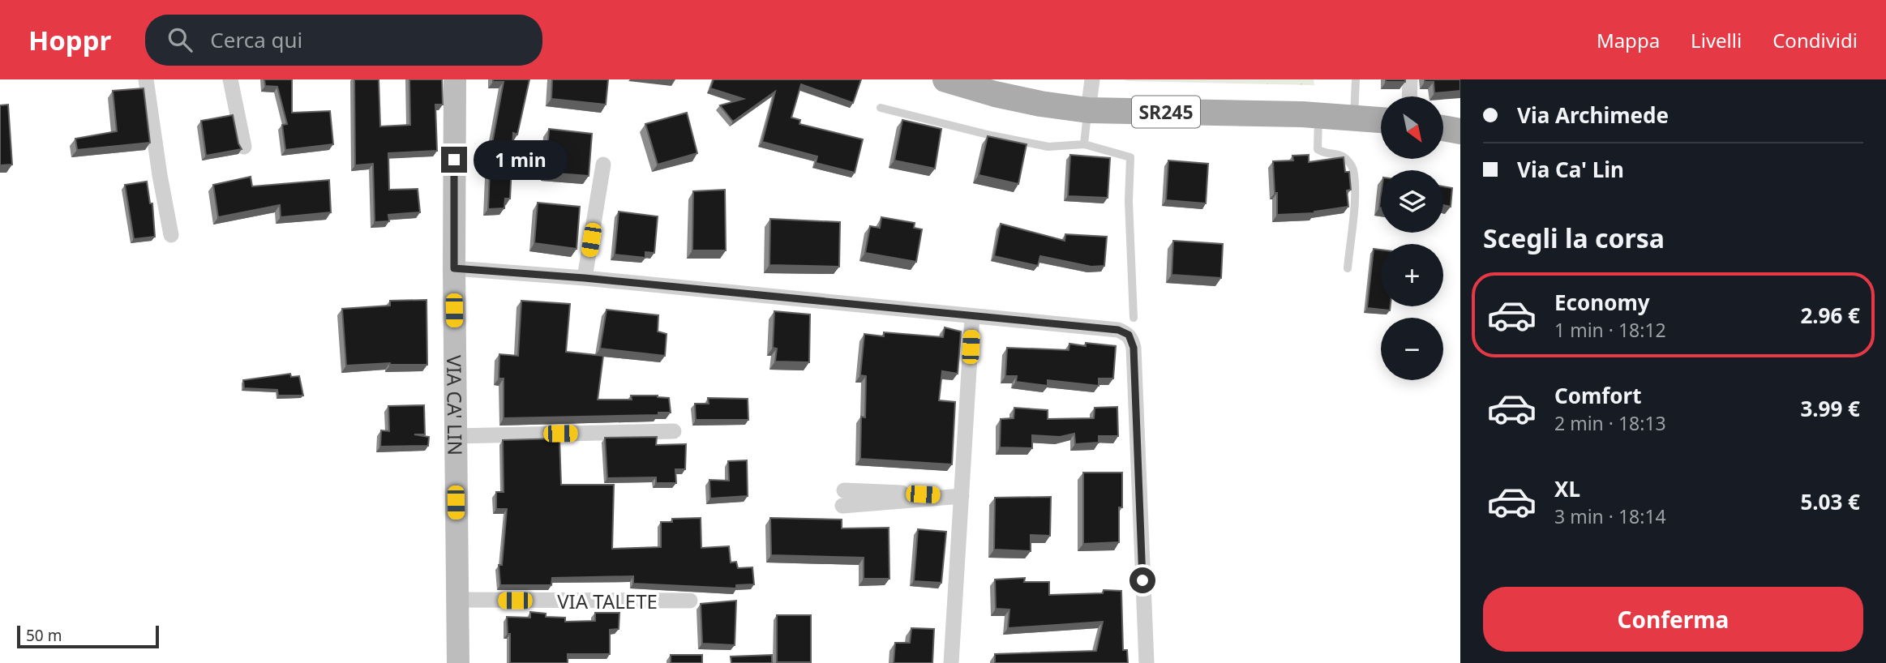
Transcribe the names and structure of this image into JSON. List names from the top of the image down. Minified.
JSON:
{"streets":{"main road":["SR245"],"street":["VIA CA' LIN","VIA TALETE"]},"crossings":[["VIA CA' LIN","VIA TALETE"]],"scale_bar":"50 m","north":"bottom right","page":{"header":"Hoppr","search":"Cerca qui","nav":["Mappa","Livelli","Condividi"],"banner":["Via Archimede","Via Ca' Lin"],"map_buttons":["+","−"],"bubble":"1 min","heading":"Scegli la corsa","list":[{"name":"Economy","note":"1 min · 18:12","value":"2.96 €"},{"name":"Comfort","note":"2 min · 18:13","value":"3.99 €"},{"name":"XL","note":"3 min · 18:14","value":"5.03 €"}],"buttons":"Conferma","scale":"50 m"}}
